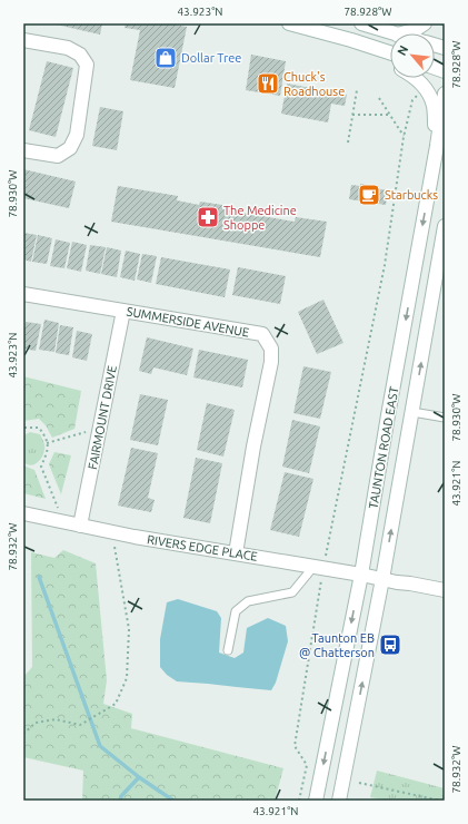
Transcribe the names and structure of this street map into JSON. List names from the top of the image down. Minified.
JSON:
{"streets":{"main road":["SUMMERSIDE AVENUE","FAIRMOUNT DRIVE","TAUNTON ROAD EAST","RIVERS EDGE PLACE"]},"crossings":[["SUMMERSIDE AVENUE","FAIRMOUNT DRIVE"],["SUMMERSIDE AVENUE","RIVERS EDGE PLACE"],["FAIRMOUNT DRIVE","RIVERS EDGE PLACE"],["TAUNTON ROAD EAST","RIVERS EDGE PLACE"]],"places":{"shop":["Dollar Tree"],"restaurant":["Chuck's Roadhouse"],"cafe":["Starbucks"],"pharmacy":["The Medicine Shoppe"],"bus stop":["Taunton EB @ Chatterson"]},"north":"top left","coordinates":["43.923°N","78.928°W","78.930°W","43.921°N","78.932°W"]}
